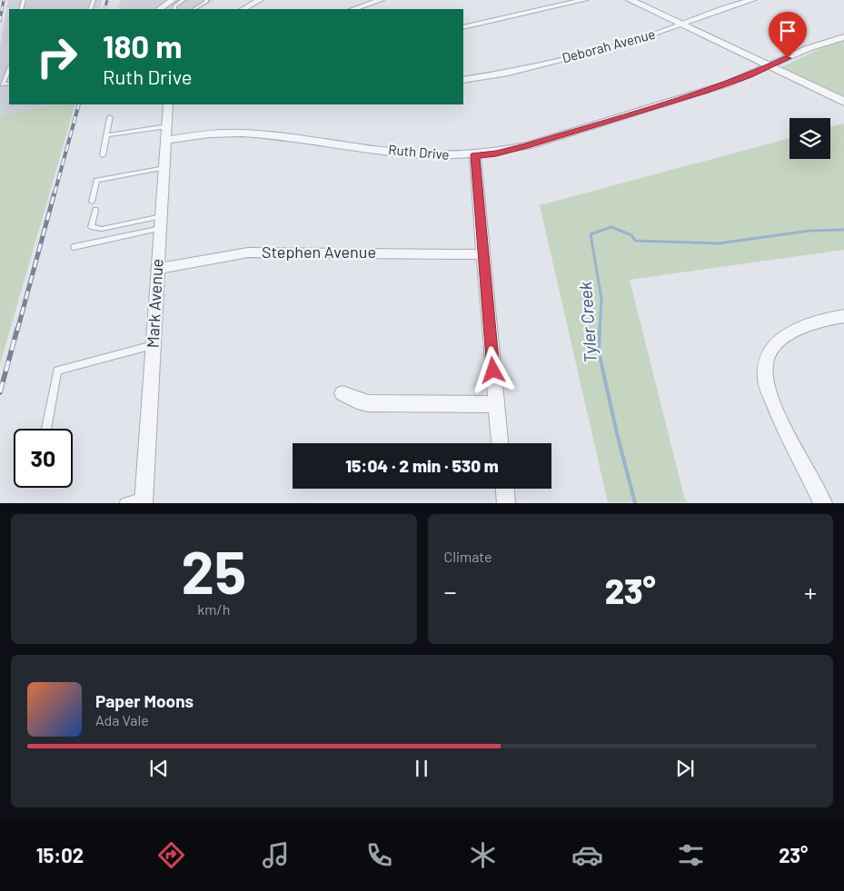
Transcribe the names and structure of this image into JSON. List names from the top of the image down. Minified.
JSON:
{"streets":{"street":["Deborah Avenue","Ruth Drive","Stephen Avenue","Mark Avenue"]},"crossings":[["Ruth Drive","Mark Avenue"],["Stephen Avenue","Mark Avenue"]],"water":["Tyler Creek"],"page":{"turn":["180 m","Ruth Drive"],"limit":"30","trip":"15:04 · 2 min · 530 m","tile":[["25","km/h"],"Climate"],"heat":["−","23°","+"],"song":["Paper Moons","Ada Vale"],"tabs":["15:02","23°"]}}
